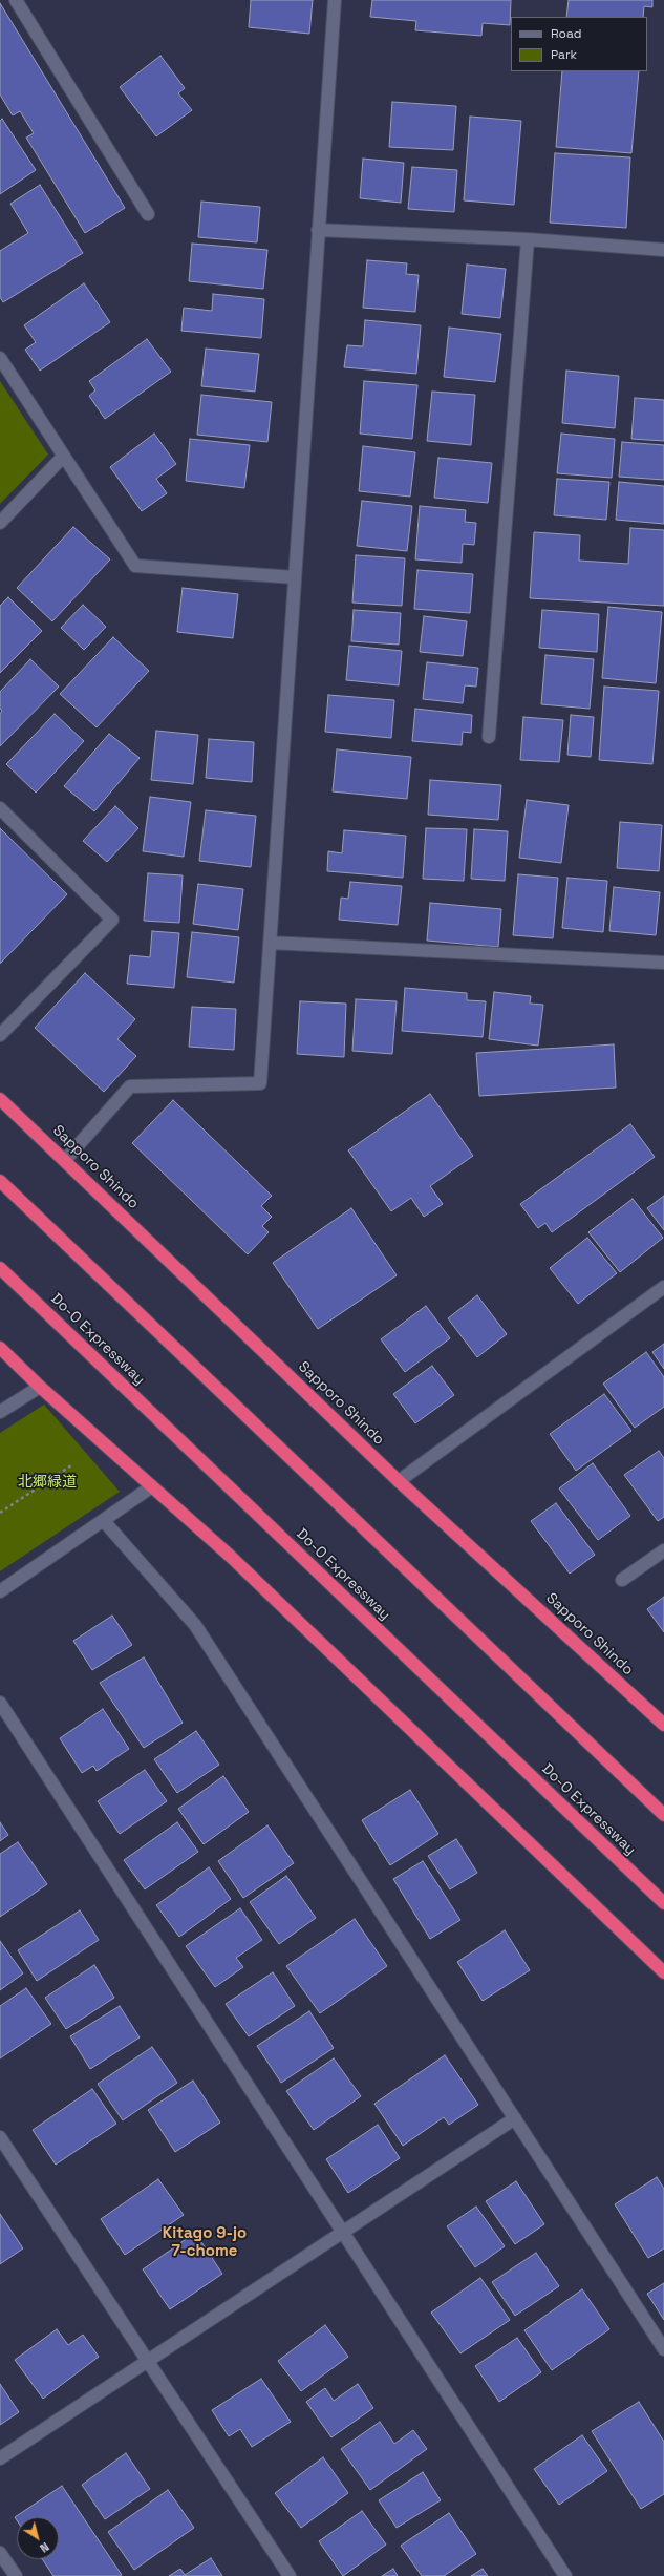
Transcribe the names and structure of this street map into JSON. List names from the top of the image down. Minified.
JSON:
{"streets":{"highway":["Sapporo Shindo","Do-O Expressway"]},"districts":["Kitago 9-jo 7-chome"],"parks":["北郷緑道"],"legend":["Road","Park"],"north":"bottom right"}
